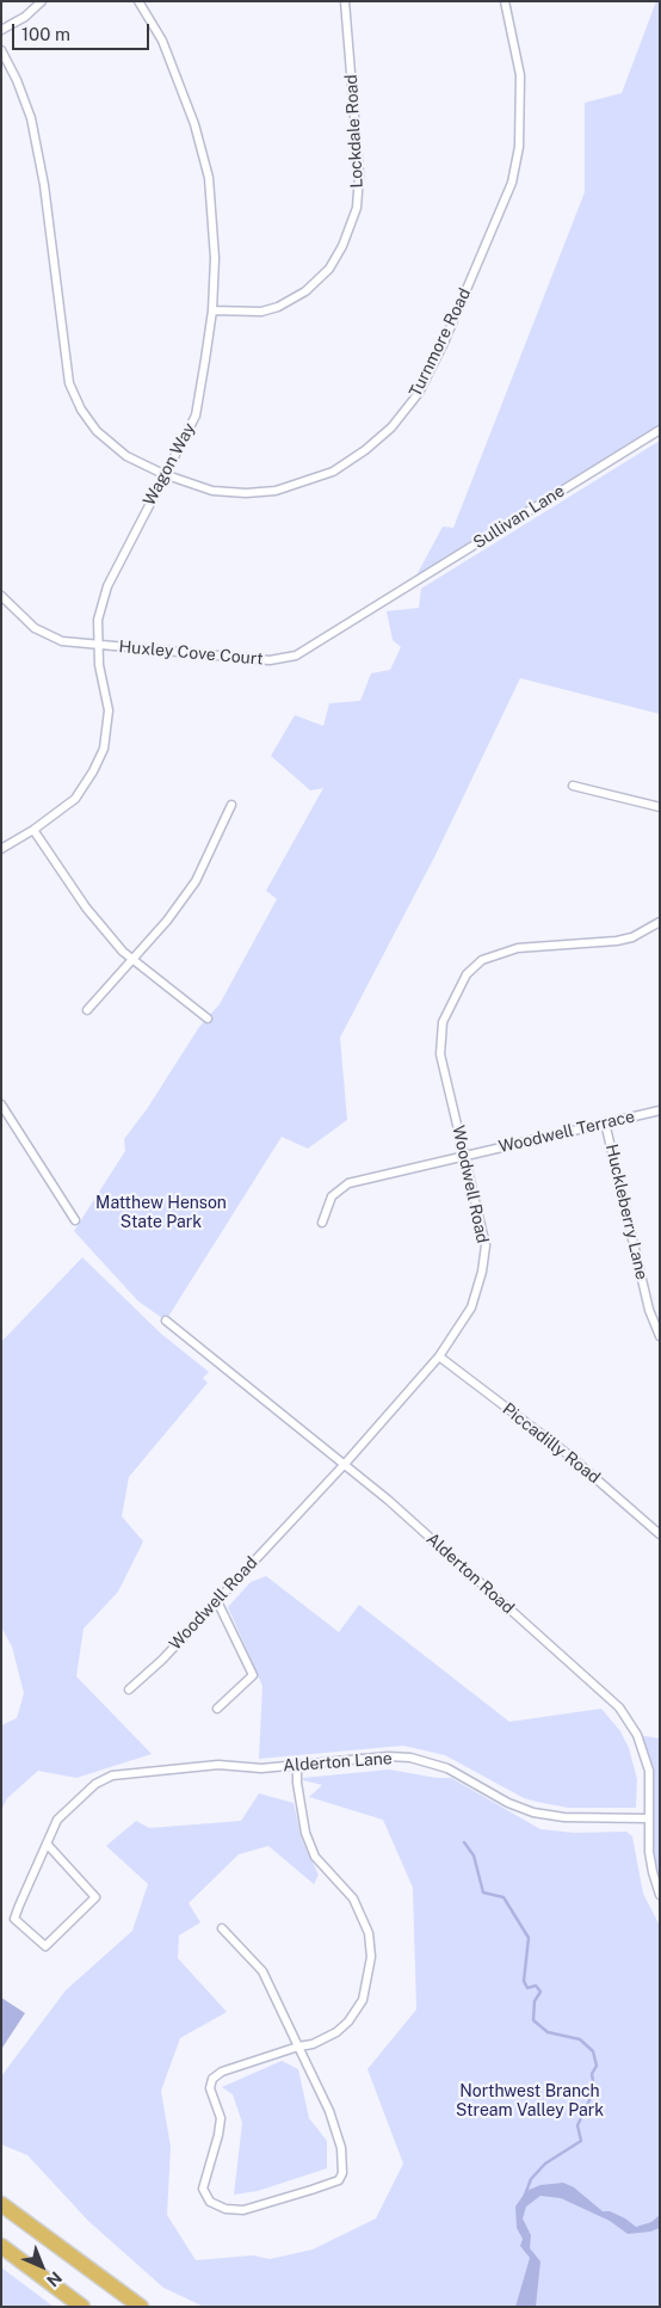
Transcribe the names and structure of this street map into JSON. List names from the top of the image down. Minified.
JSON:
{"streets":{"street":["Lockdale Road","Turnmore Road","Wagon Way","Sullivan Lane","Huxley Cove Court","Woodwell Terrace","Woodwell Road","Huckleberry Lane","Piccadilly Road","Alderton Road","Alderton Lane"]},"crossings":[["Lockdale Road","Wagon Way"],["Turnmore Road","Wagon Way"],["Wagon Way","Huxley Cove Court"],["Sullivan Lane","Huxley Cove Court"],["Woodwell Terrace","Woodwell Road"],["Woodwell Terrace","Huckleberry Lane"],["Woodwell Road","Piccadilly Road"],["Woodwell Road","Alderton Road"],["Alderton Road","Alderton Lane"]],"parks":["Matthew Henson State Park","Northwest Branch Stream Valley Park"],"scale_bar":"100 m","north":"bottom right"}
